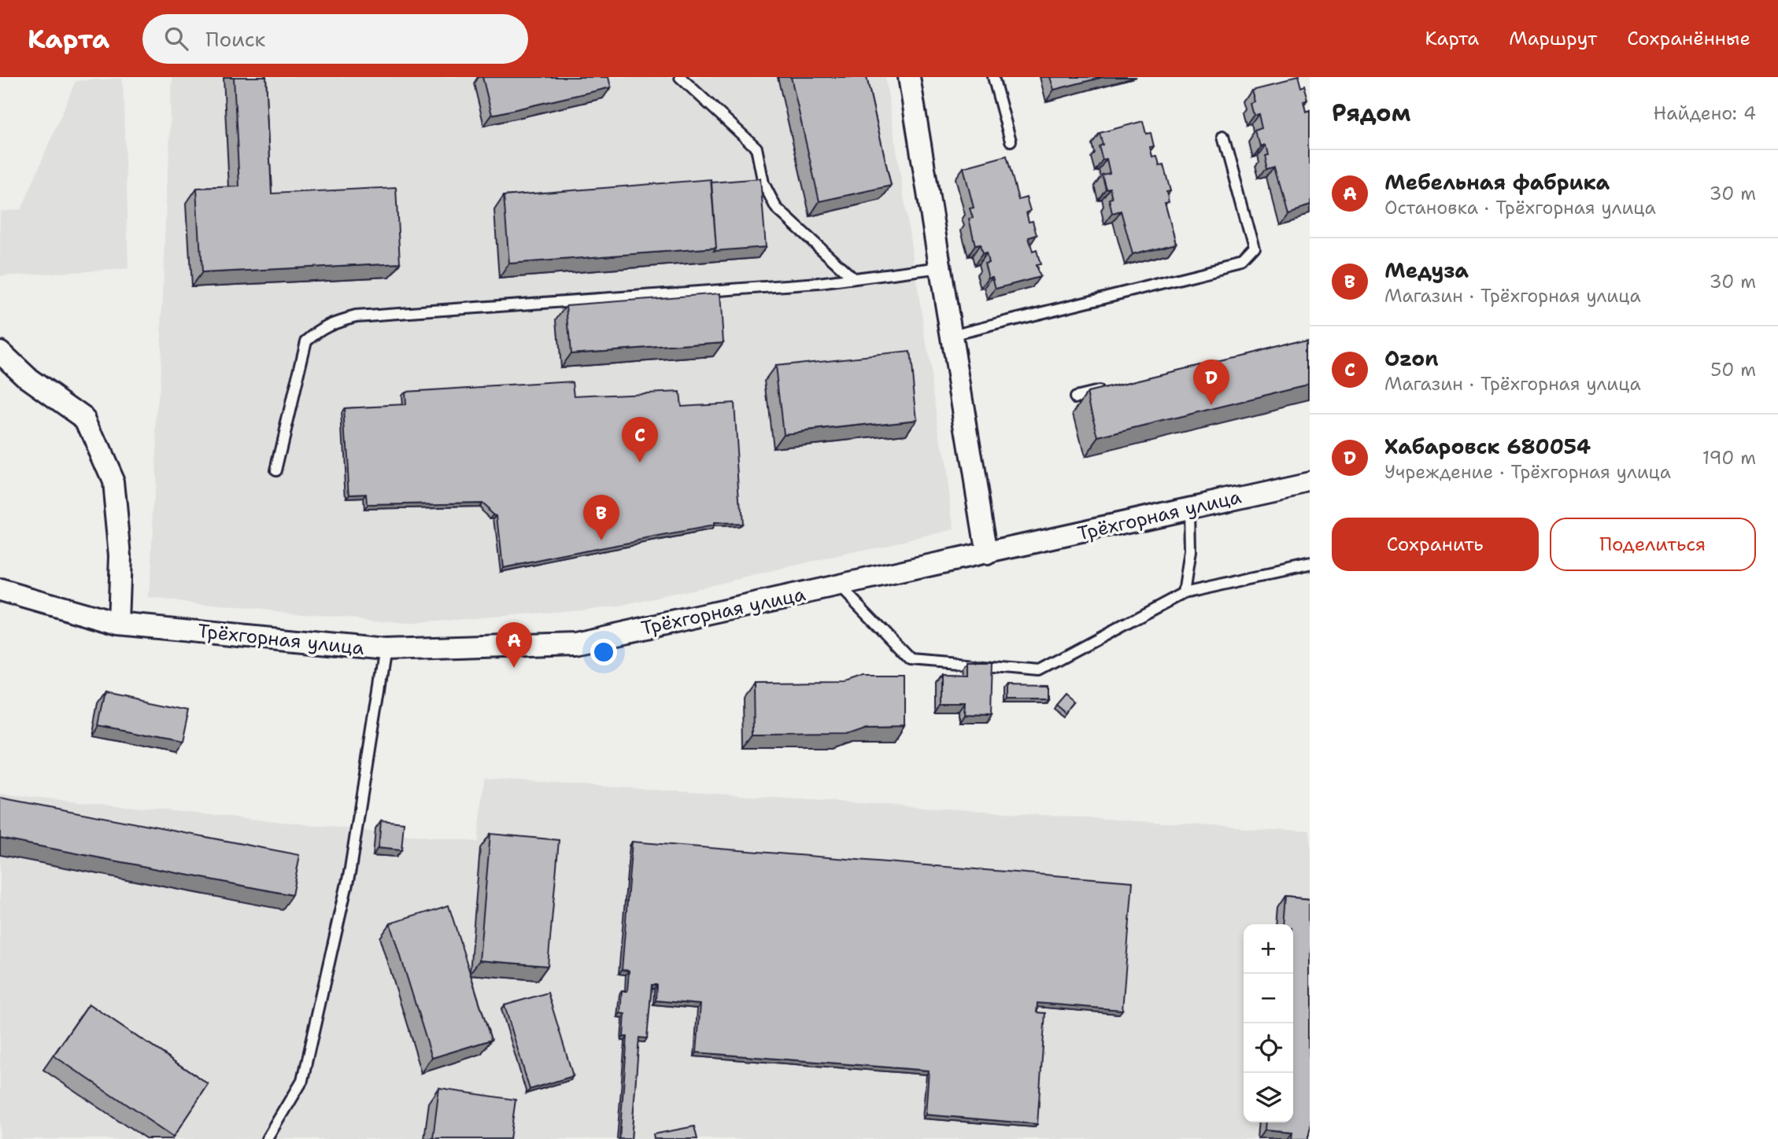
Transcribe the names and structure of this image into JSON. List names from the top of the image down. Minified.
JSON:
{"streets":{"street":["Трёхгорная улица"]},"page":{"header":"Карта","search":"Поиск","nav":["Карта","Маршрут","Сохранённые"],"heading":["Рядом","Найдено: 4"],"list":[{"mark":"A","name":"Мебельная фабрика","note":"Остановка · Трёхгорная улица","value":"30 m"},{"mark":"B","name":"Медуза","note":"Магазин · Трёхгорная улица","value":"30 m"},{"mark":"C","name":"Ozon","note":"Магазин · Трёхгорная улица","value":"50 m"},{"mark":"D","name":"Хабаровск 680054","note":"Учреждение · Трёхгорная улица","value":"190 m"}],"pins":["D","C","B","A"],"buttons":["Сохранить","Поделиться"],"map_buttons":["+","−"]}}
